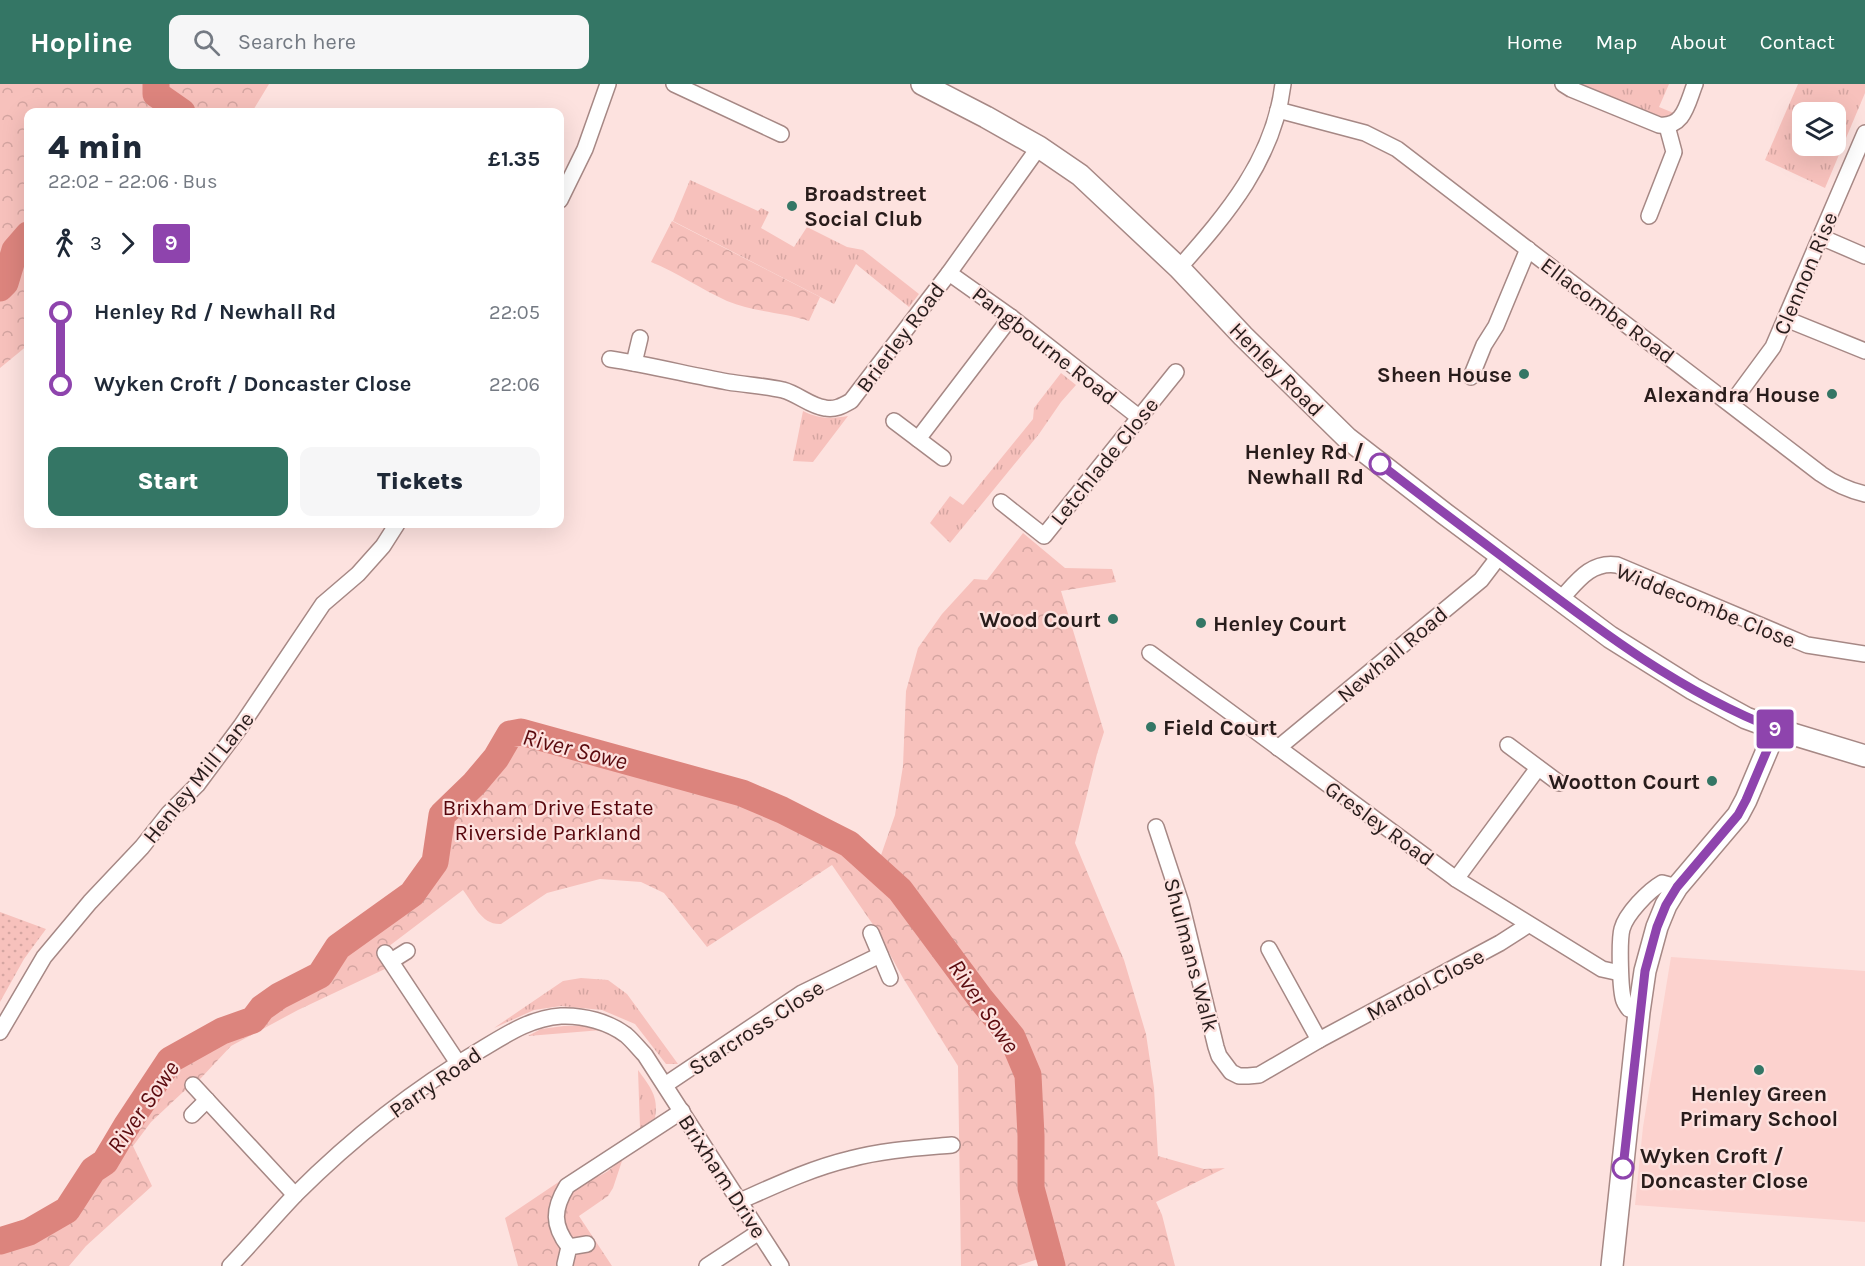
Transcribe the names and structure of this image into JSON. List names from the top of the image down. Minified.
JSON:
{"streets":{"main road":["Henley Road"],"street":["Clennon Rise","Ellacombe Road","Brierley Road","Pangbourne Road","Letchlade Close","Widdecombe Close","Newhall Road","Henley Mill Lane","Gresley Road","Shulmans Walk","Mardol Close","Starcross Close","Parry Road","Brixham Drive"]},"crossings":[["Clennon Rise","Ellacombe Road"],["Brierley Road","Pangbourne Road"],["Brierley Road","Henley Road"],["Pangbourne Road","Letchlade Close"],["Henley Road","Widdecombe Close"],["Henley Road","Newhall Road"],["Newhall Road","Gresley Road"],["Gresley Road","Mardol Close"],["Shulmans Walk","Mardol Close"],["Starcross Close","Parry Road"],["Starcross Close","Brixham Drive"],["Parry Road","Brixham Drive"]],"water":["River Sowe"],"parks":["Brixham Drive Estate Riverside Parkland"],"places":["Broadstreet Social Club","Sheen House","Alexandra House","Henley Rd / Newhall Rd","Wood Court","Henley Court","Field Court","Wootton Court","Henley Green Primary School","Wyken Croft / Doncaster Close"],"lines":["bus line 9"],"page":{"header":"Hopline","search":"Search here","nav":["Home","Map","About","Contact"],"on_map":"9","heading":["4 min","22:02 – 22:06 · Bus","£1.35"],"legs":["3","9"],"list":[{"name":"Henley Rd / Newhall Rd","value":"22:05"},{"name":"Wyken Croft / Doncaster Close","value":"22:06"}],"buttons":["Start","Tickets"]}}
